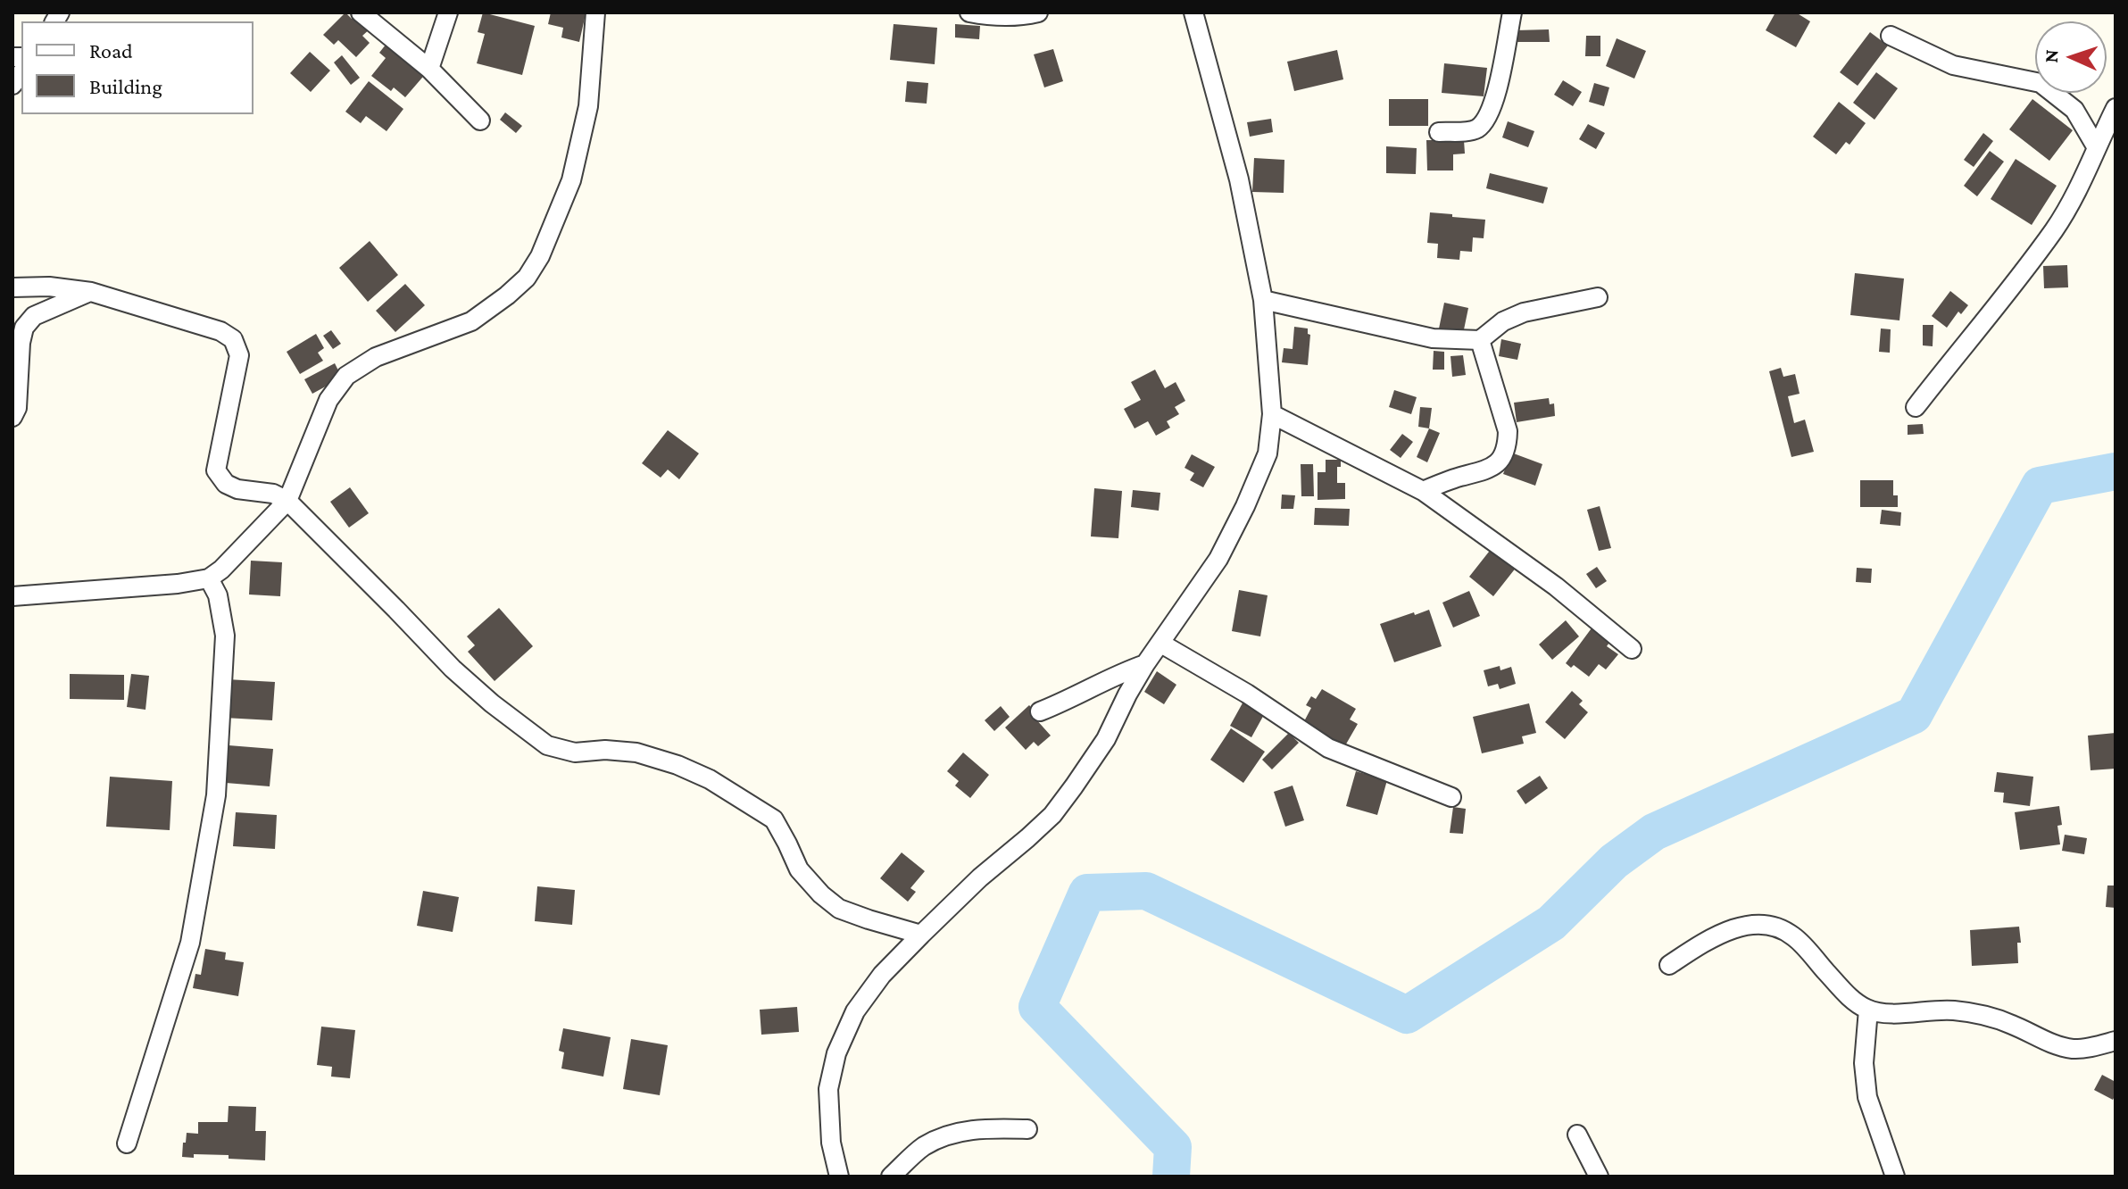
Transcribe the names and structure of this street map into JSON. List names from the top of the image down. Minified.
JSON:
{"legend":["Road","Building"],"north":"left"}
